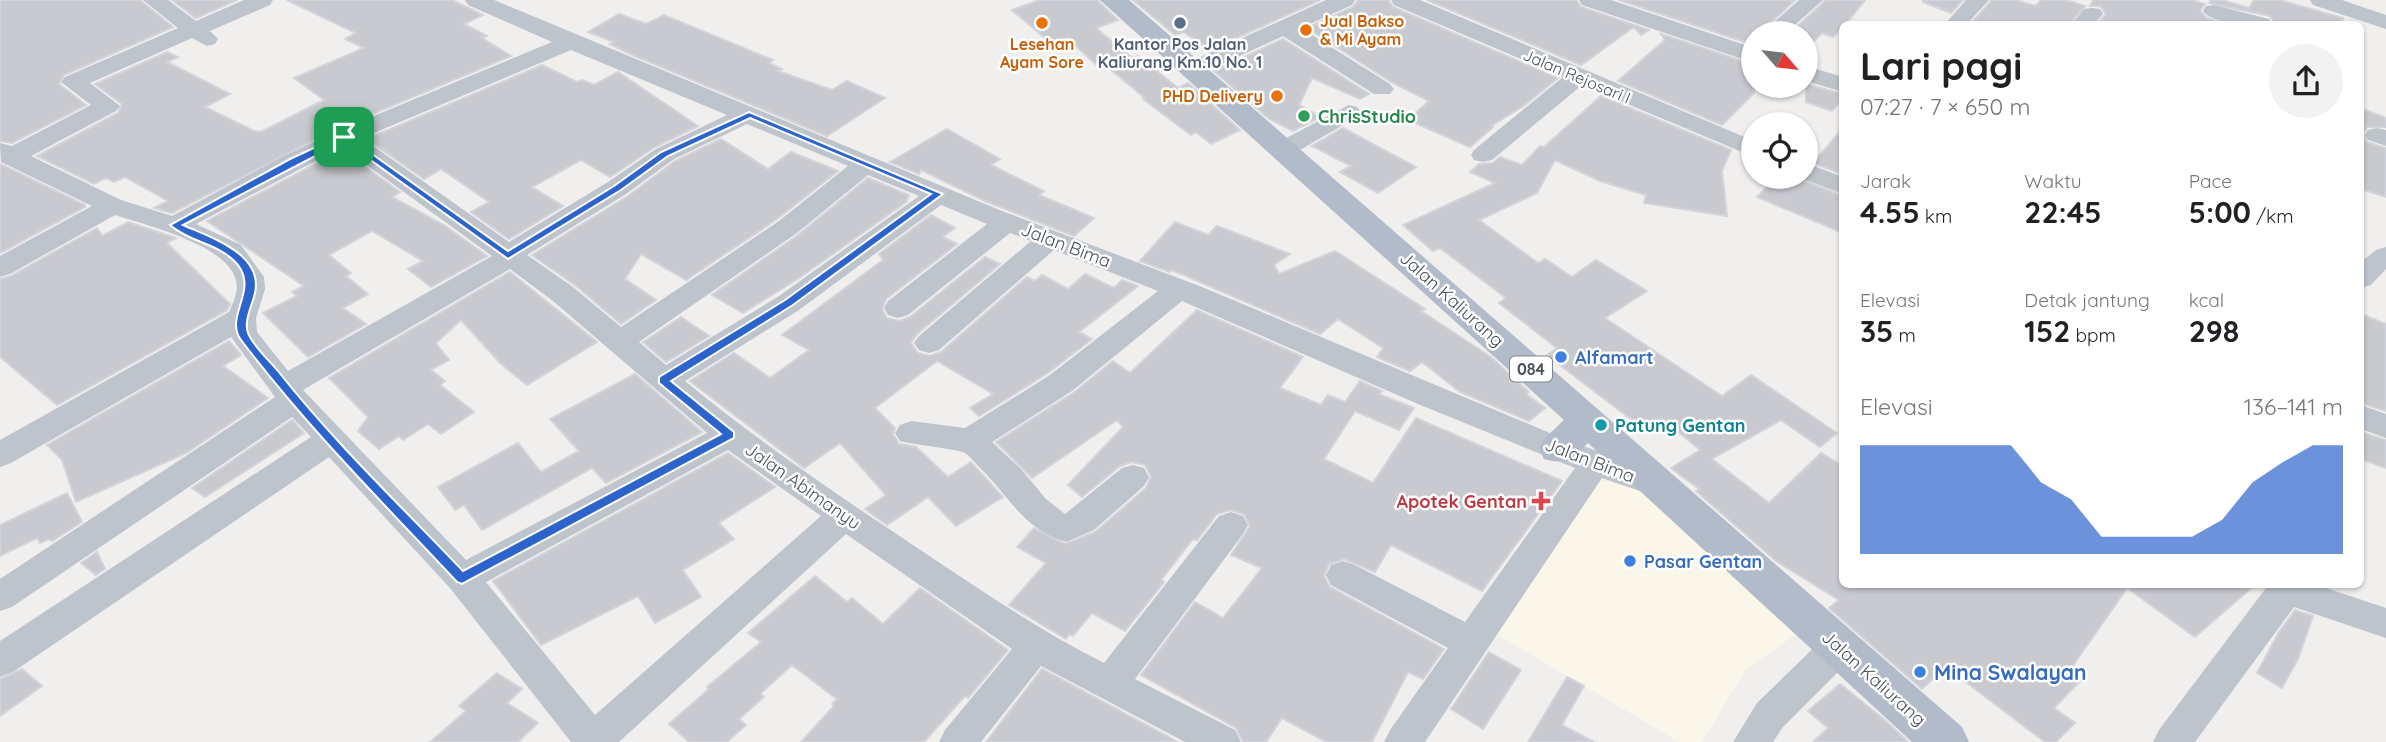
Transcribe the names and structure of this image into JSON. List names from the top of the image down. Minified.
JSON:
{"streets":{"main road":["Jalan Kaliurang","084"],"street":["Jalan Rejosari I","Jalan Bima","Jalan Abimanyu"]},"crossings":[["Jalan Bima","Jalan Kaliurang"]],"places":{"other":["Lesehan Ayam Sore","Kantor Pos Jalan Kaliurang Km.10 No. 1","Jual Bakso & Mi Ayam","PHD Delivery","ChrisStudio","Alfamart","Patung Gentan","Pasar Gentan","Mina Swalayan"],"health":["Apotek Gentan"]},"north":"bottom right","page":{"heading":["Lari pagi","07:27 · 7 × 650 m"],"stats":[["Jarak","4.55 km"],["Waktu","22:45"],["Pace","5:00 /km"],["Elevasi","35 m"],["Detak jantung","152 bpm"],["kcal","298"]],"chart":["Elevasi","136–141 m"]}}
